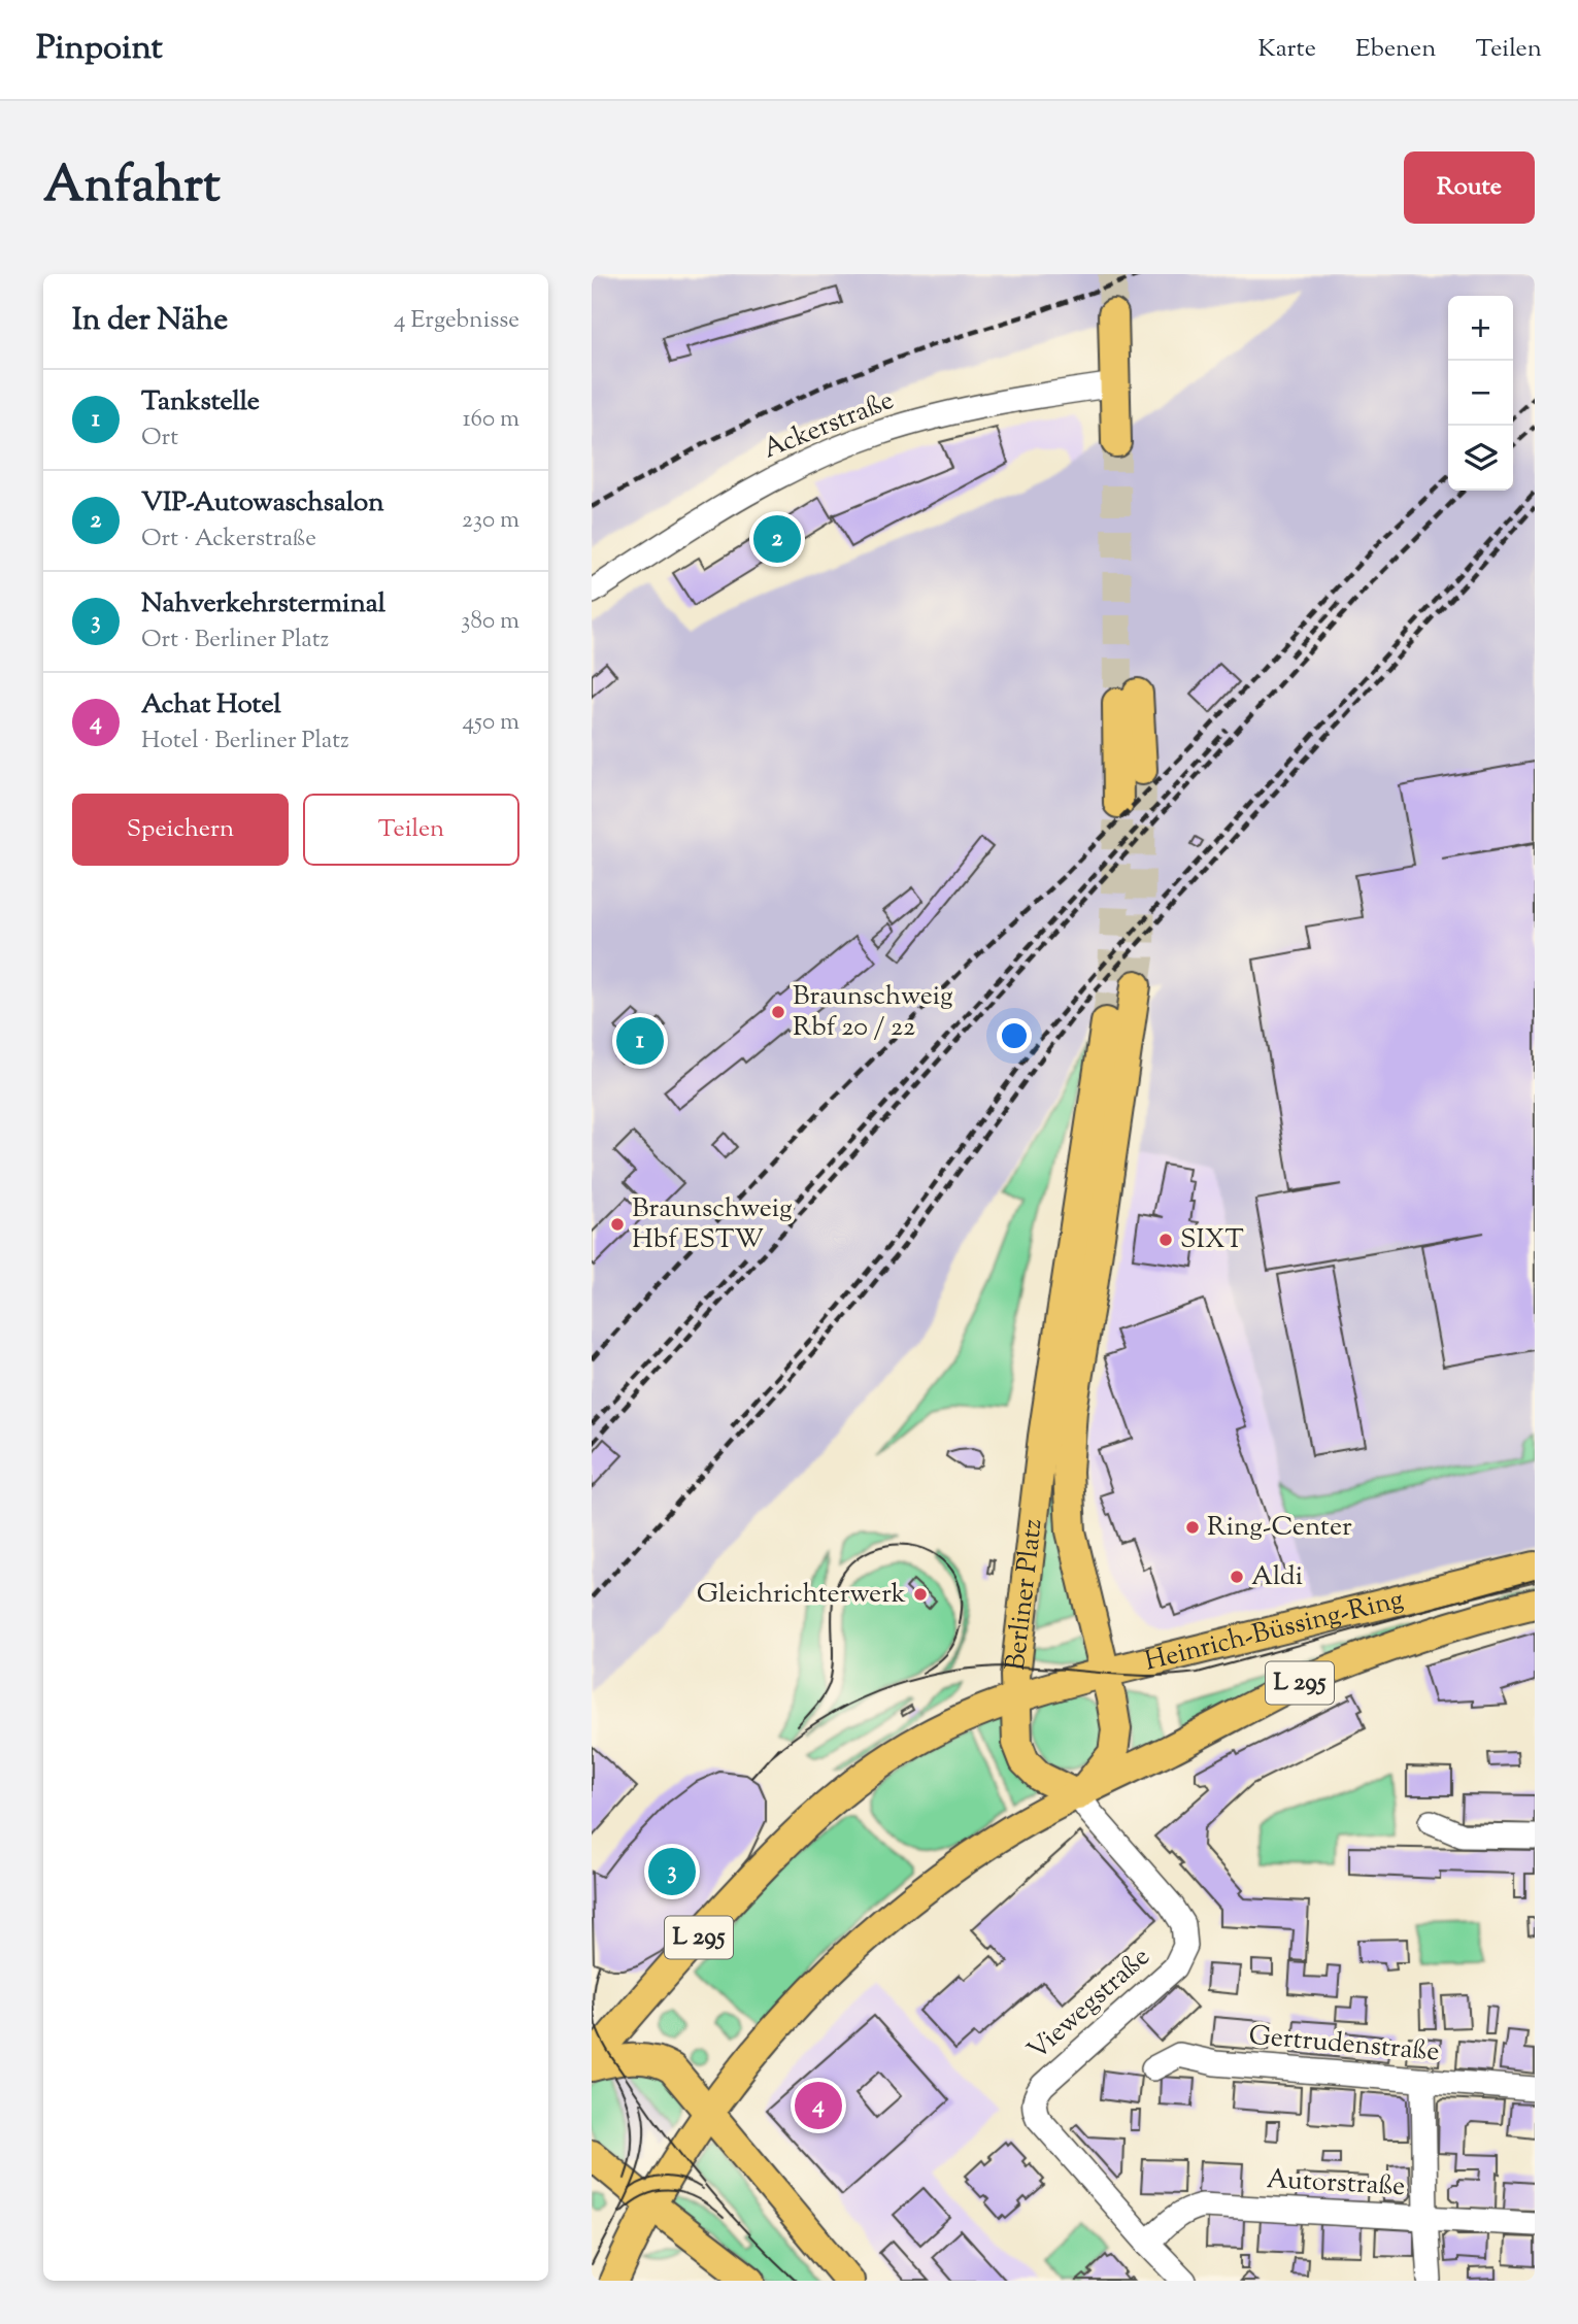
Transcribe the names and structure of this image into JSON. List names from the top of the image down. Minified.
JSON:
{"streets":{"main road":["Berliner Platz","Heinrich-Büssing-Ring","L 295"],"street":["Ackerstraße","Viewegstraße","Gertrudenstraße","Autorstraße"]},"crossings":[["Berliner Platz","Heinrich-Büssing-Ring"],["Berliner Platz","L 295"],["Berliner Platz","Viewegstraße"],["Heinrich-Büssing-Ring","L 295"],["Heinrich-Büssing-Ring","Viewegstraße"],["L 295","Viewegstraße"],["Viewegstraße","Autorstraße"]],"places":["Braunschweig Rbf 20 / 22","Braunschweig Hbf ESTW","SIXT","Ring-Center","Aldi","Gleichrichterwerk"],"page":{"header":"Pinpoint","nav":["Karte","Ebenen","Teilen"],"title":"Anfahrt","buttons":["Route",["Speichern","Teilen"]],"heading":["In der Nähe","4 Ergebnisse"],"map_buttons":["+","−"],"list":[{"mark":"1","name":"Tankstelle","note":"Ort","value":"160 m"},{"mark":"2","name":"VIP-Autowaschsalon","note":"Ort · Ackerstraße","value":"230 m"},{"mark":"3","name":"Nahverkehrsterminal","note":"Ort · Berliner Platz","value":"380 m"},{"mark":"4","name":"Achat Hotel","note":"Hotel · Berliner Platz","value":"450 m"}],"pins":["2","1","3","4"]}}
